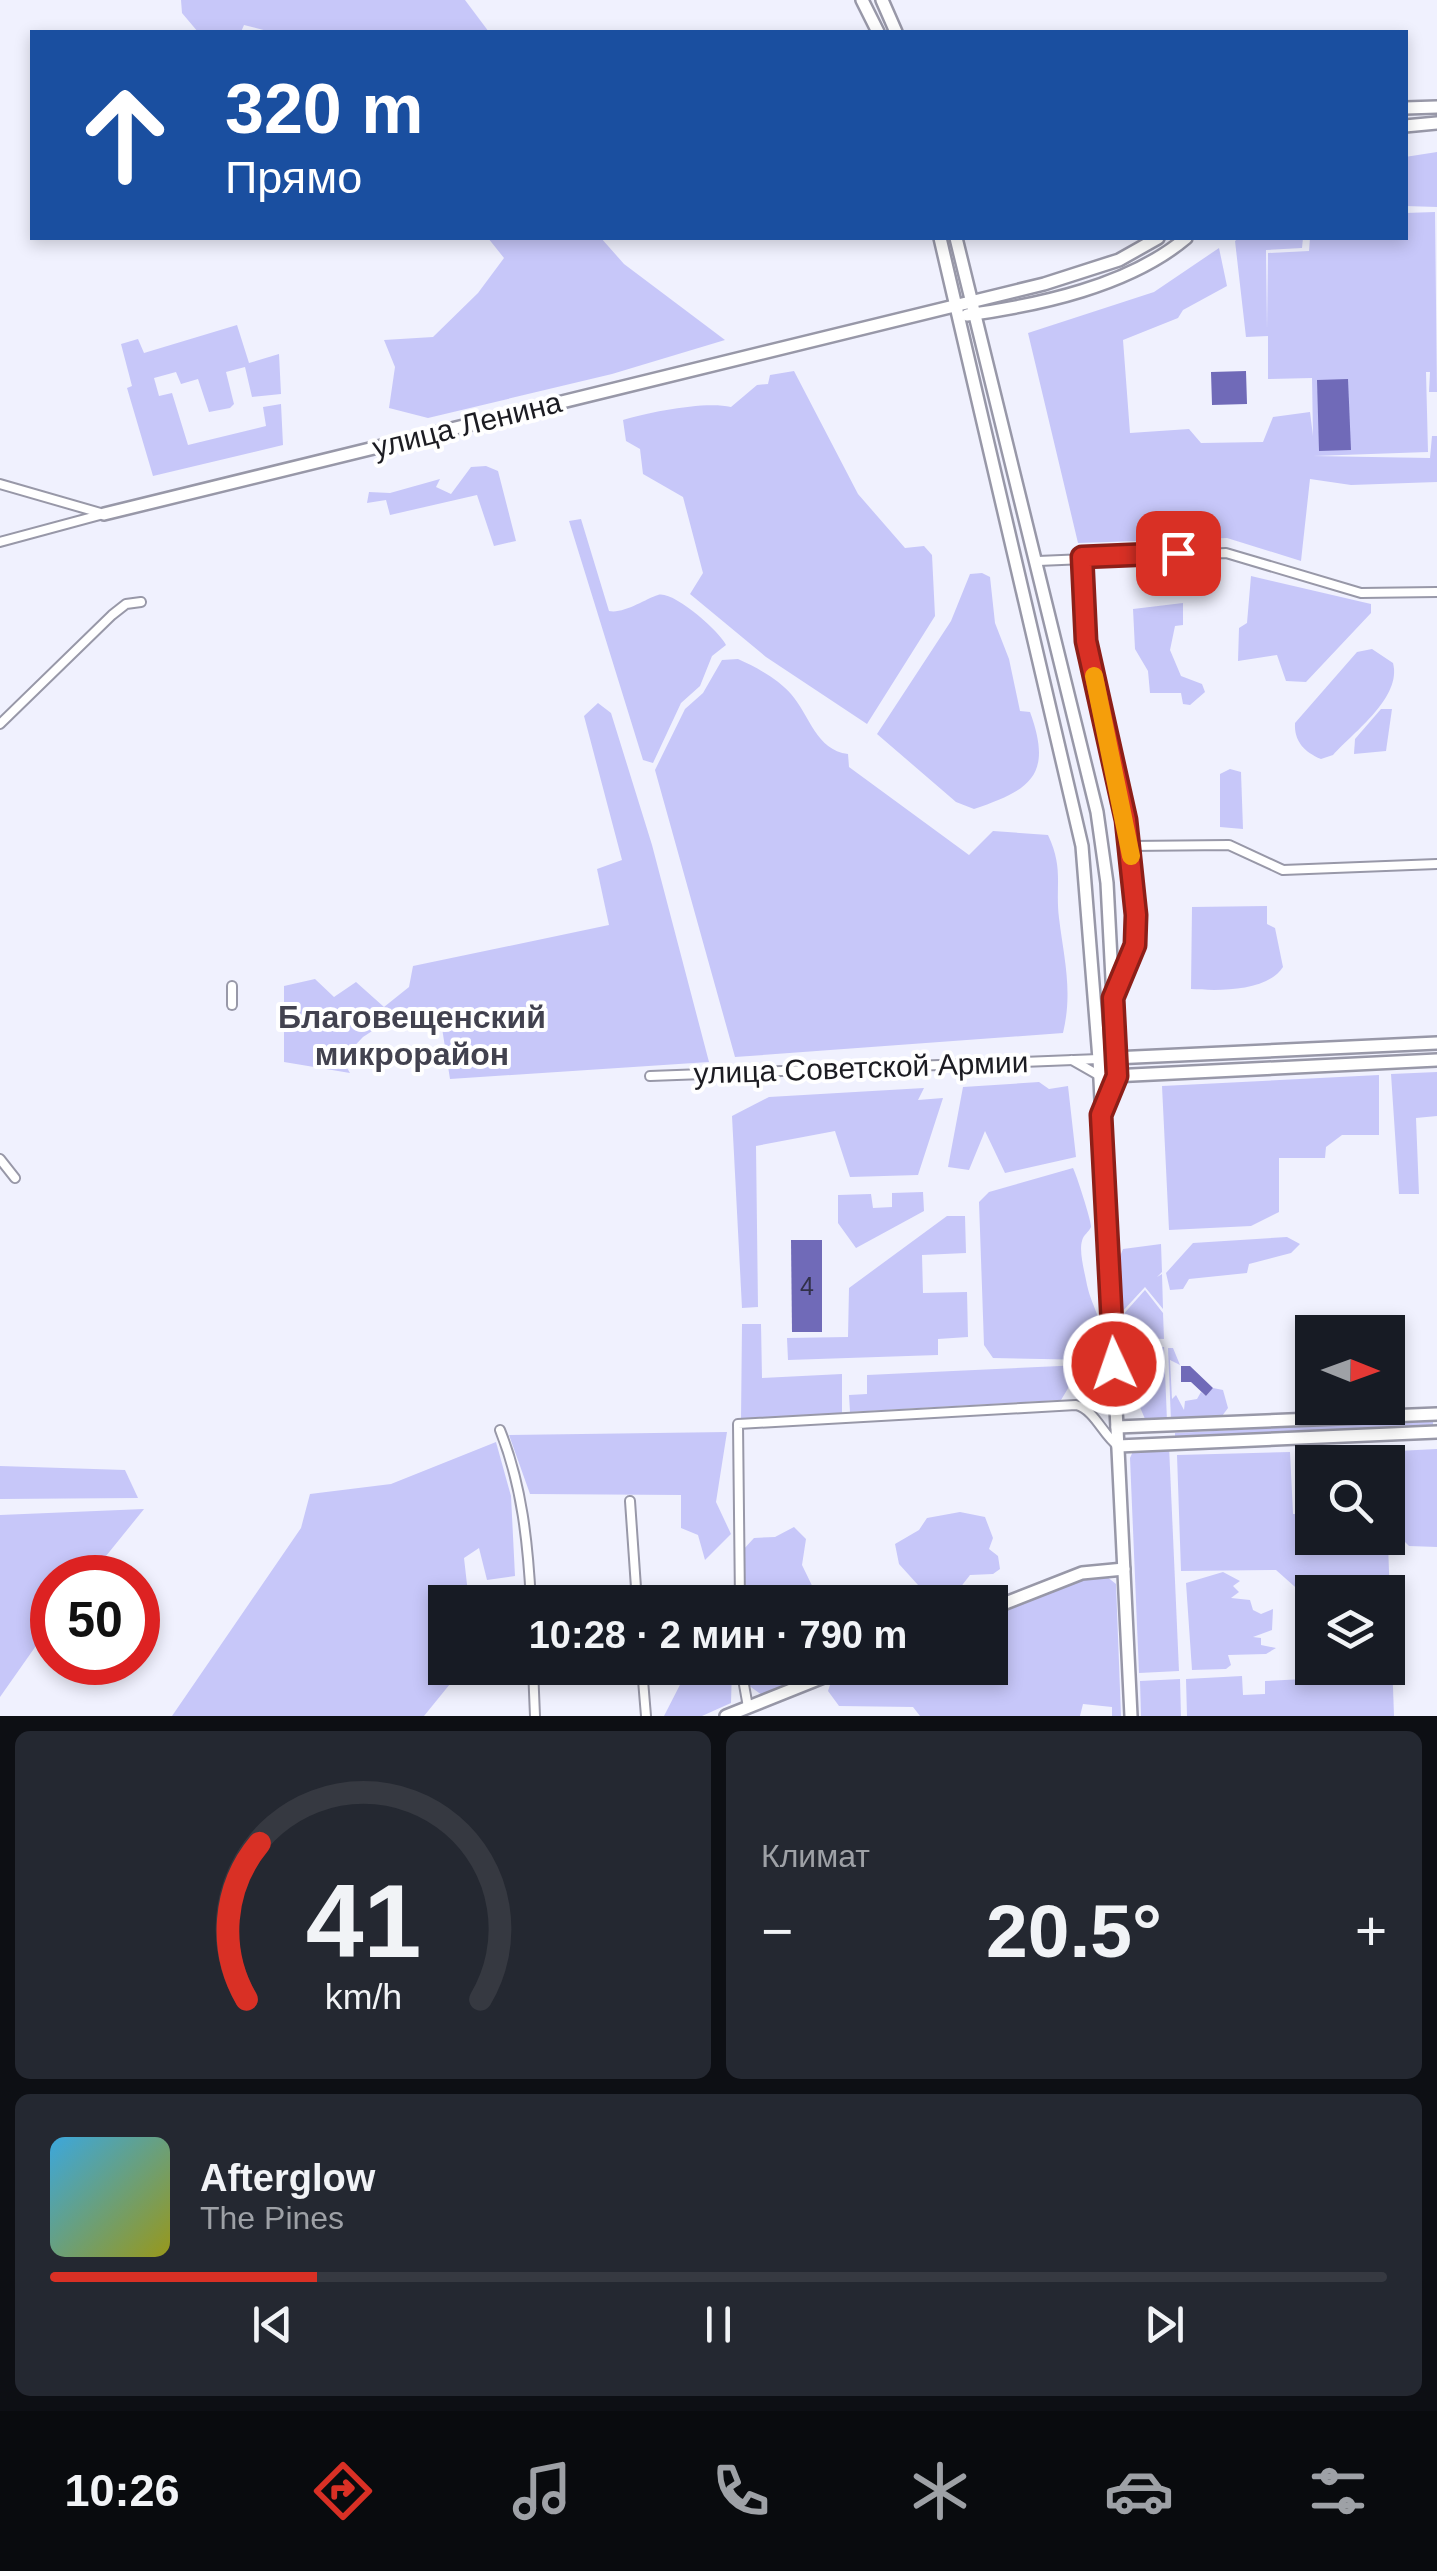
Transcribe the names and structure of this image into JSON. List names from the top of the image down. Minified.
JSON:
{"streets":{"street":["улица Ленина","улица Советской Армии"]},"districts":["Благовещенский микрорайон"],"house_numbers":["4"],"north":"right","page":{"turn":["320 m","Прямо"],"limit":"50","trip":"10:28 · 2 мин · 790 m","tile":"Климат","heat":["−","20.5°","+"],"song":["Afterglow","The Pines"],"tabs":"10:26","gauge":["41","km/h"]}}
